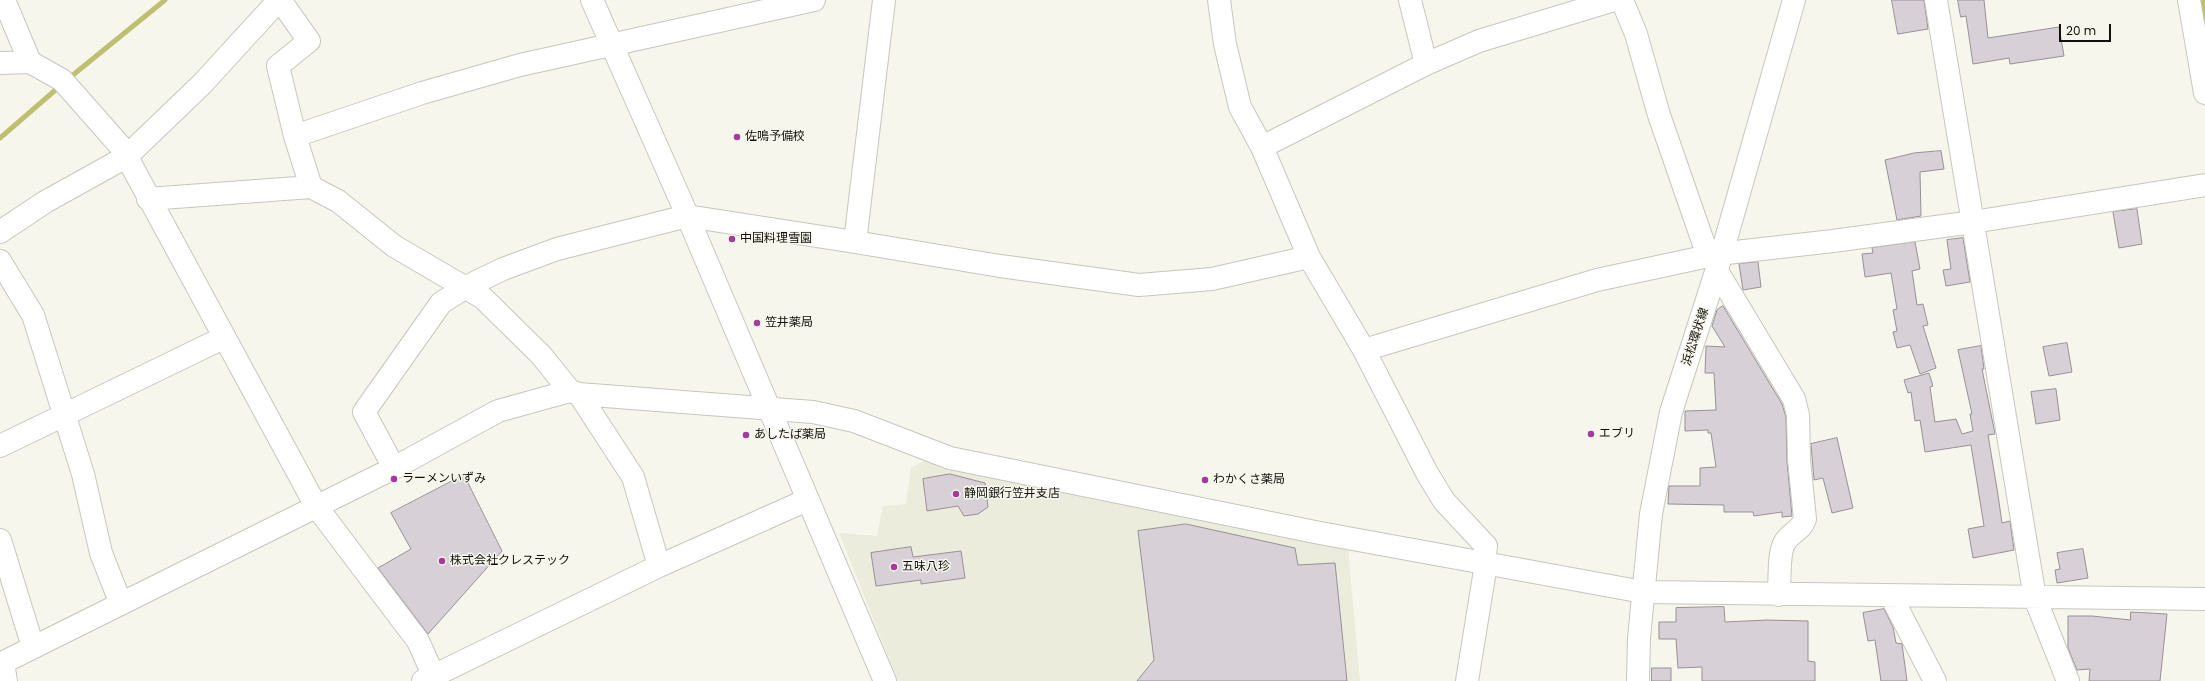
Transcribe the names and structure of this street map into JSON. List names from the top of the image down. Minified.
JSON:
{"streets":{"street":["浜松環状線"]},"places":["佐鳴予備校","中国料理雪園","笠井薬局","エブリ","あしたば薬局","ラーメンいずみ","わかくさ薬局","静岡銀行笠井支店","株式会社クレステック","五味八珍"],"scale_bar":"20 m"}
